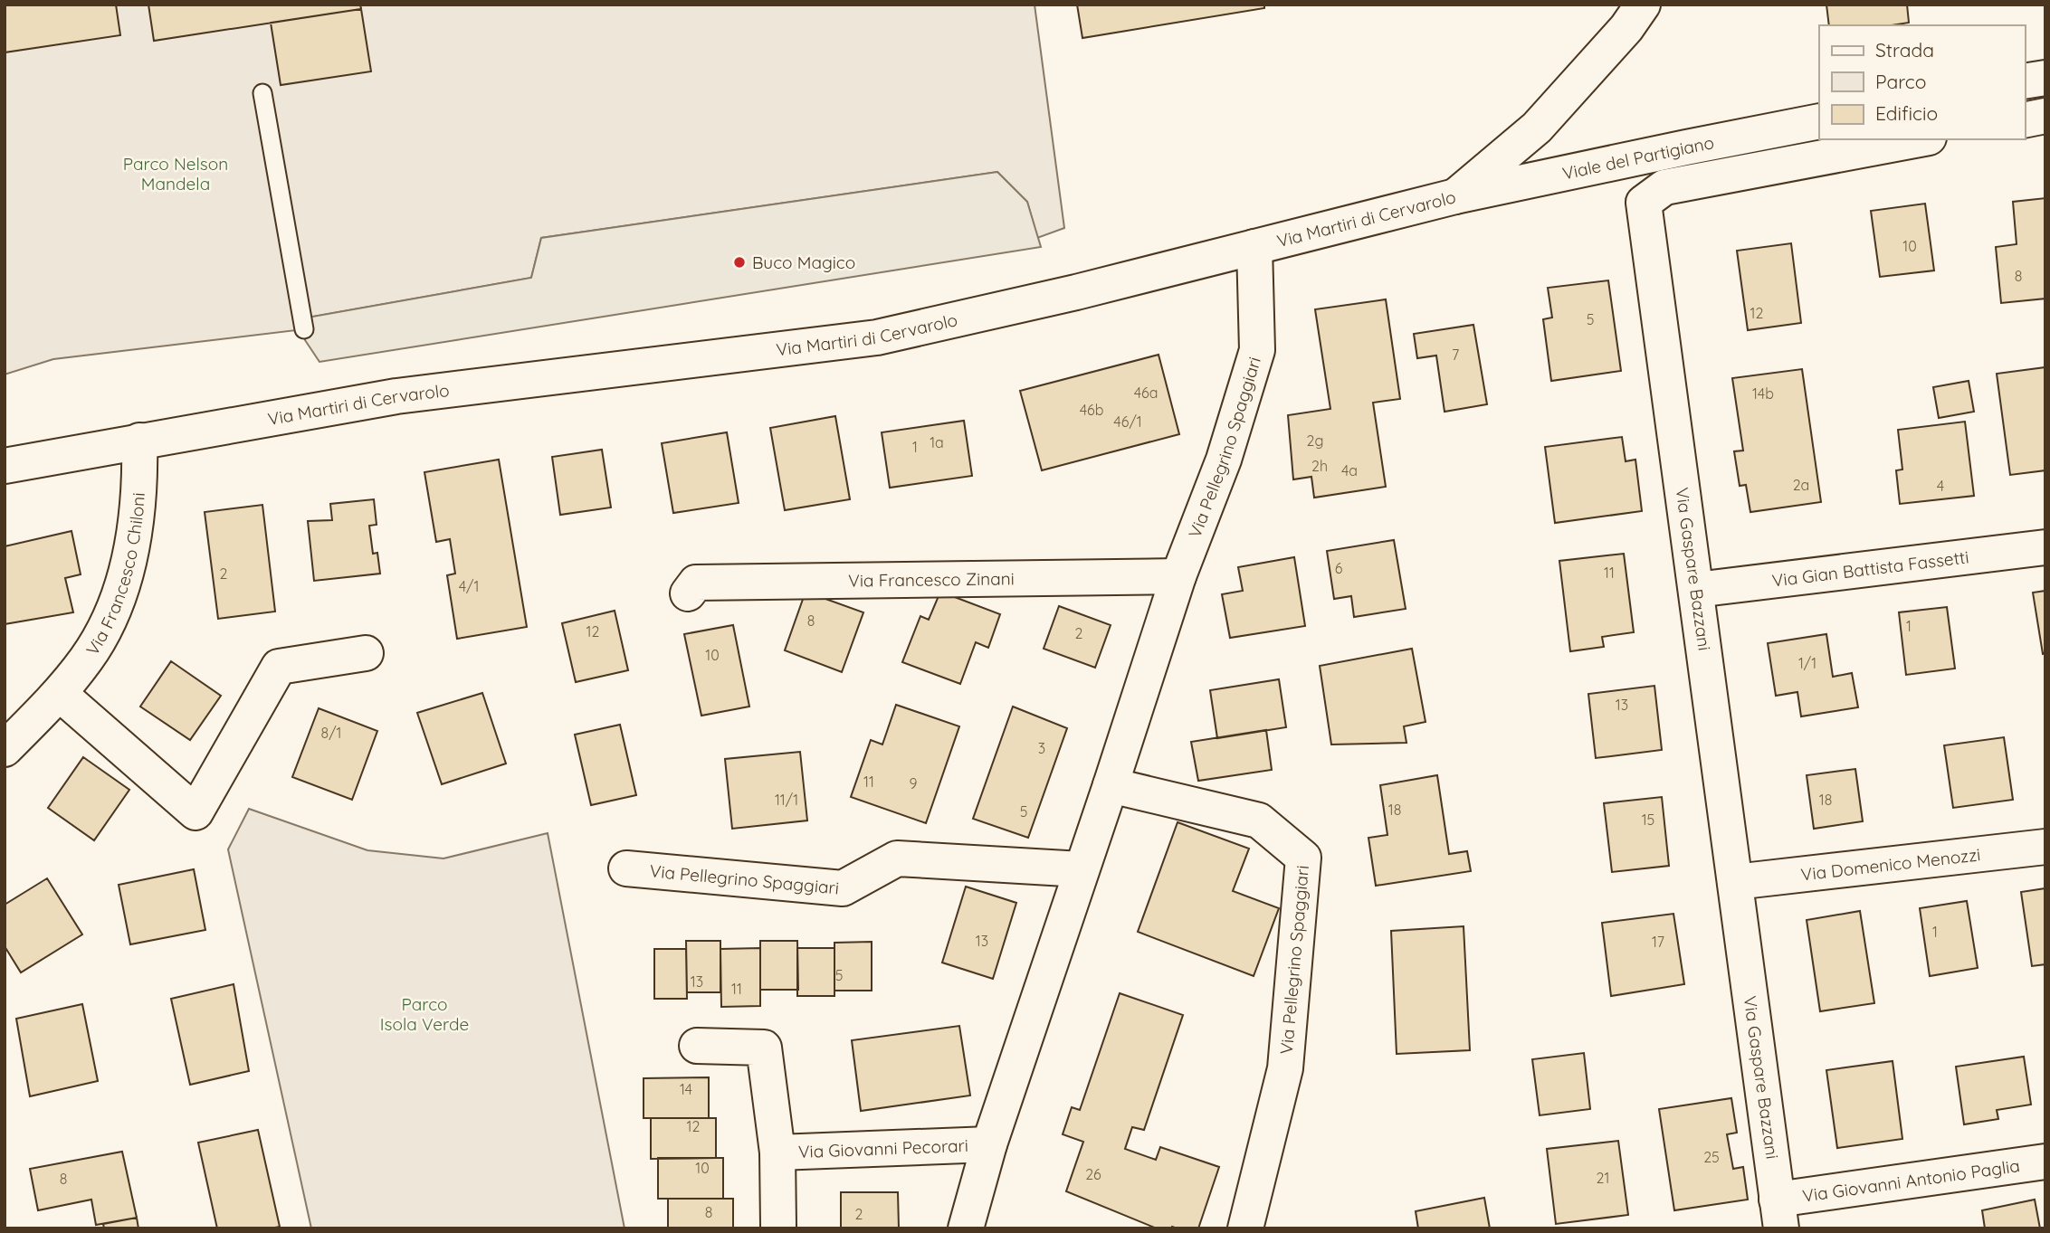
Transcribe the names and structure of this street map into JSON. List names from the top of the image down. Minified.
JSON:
{"streets":{"street":["Viale del Partigiano","Via Martiri di Cervarolo","Via Pellegrino Spaggiari","Via Gaspare Bazzani","Via Gian Battista Fassetti","Via Francesco Chiloni","Via Francesco Zinani","Via Domenico Menozzi","Via Giovanni Pecorari","Via Giovanni Antonio Paglia"]},"crossings":[["Viale del Partigiano","Via Martiri di Cervarolo"],["Via Martiri di Cervarolo","Via Pellegrino Spaggiari"],["Via Martiri di Cervarolo","Via Francesco Chiloni"],["Via Pellegrino Spaggiari","Via Francesco Zinani"],["Via Pellegrino Spaggiari","Via Giovanni Pecorari"],["Via Gaspare Bazzani","Via Gian Battista Fassetti"],["Via Gaspare Bazzani","Via Domenico Menozzi"],["Via Gaspare Bazzani","Via Giovanni Antonio Paglia"]],"parks":["Parco Nelson Mandela","Parco Isola Verde"],"places":["Buco Magico"],"house_numbers":["10","8","12","5","7","46a","14b","46b","46/1","2g","1a","1","2h","4a","2a","4","6","11","2","4/1","8","1","12","2","10","1/1","13","8/1","3","11","9","11/1","18","18","5","15","1","13","17","5","13","11","14","12","25","10","26","21","8","8","2"],"legend":["Strada","Parco","Edificio"]}
